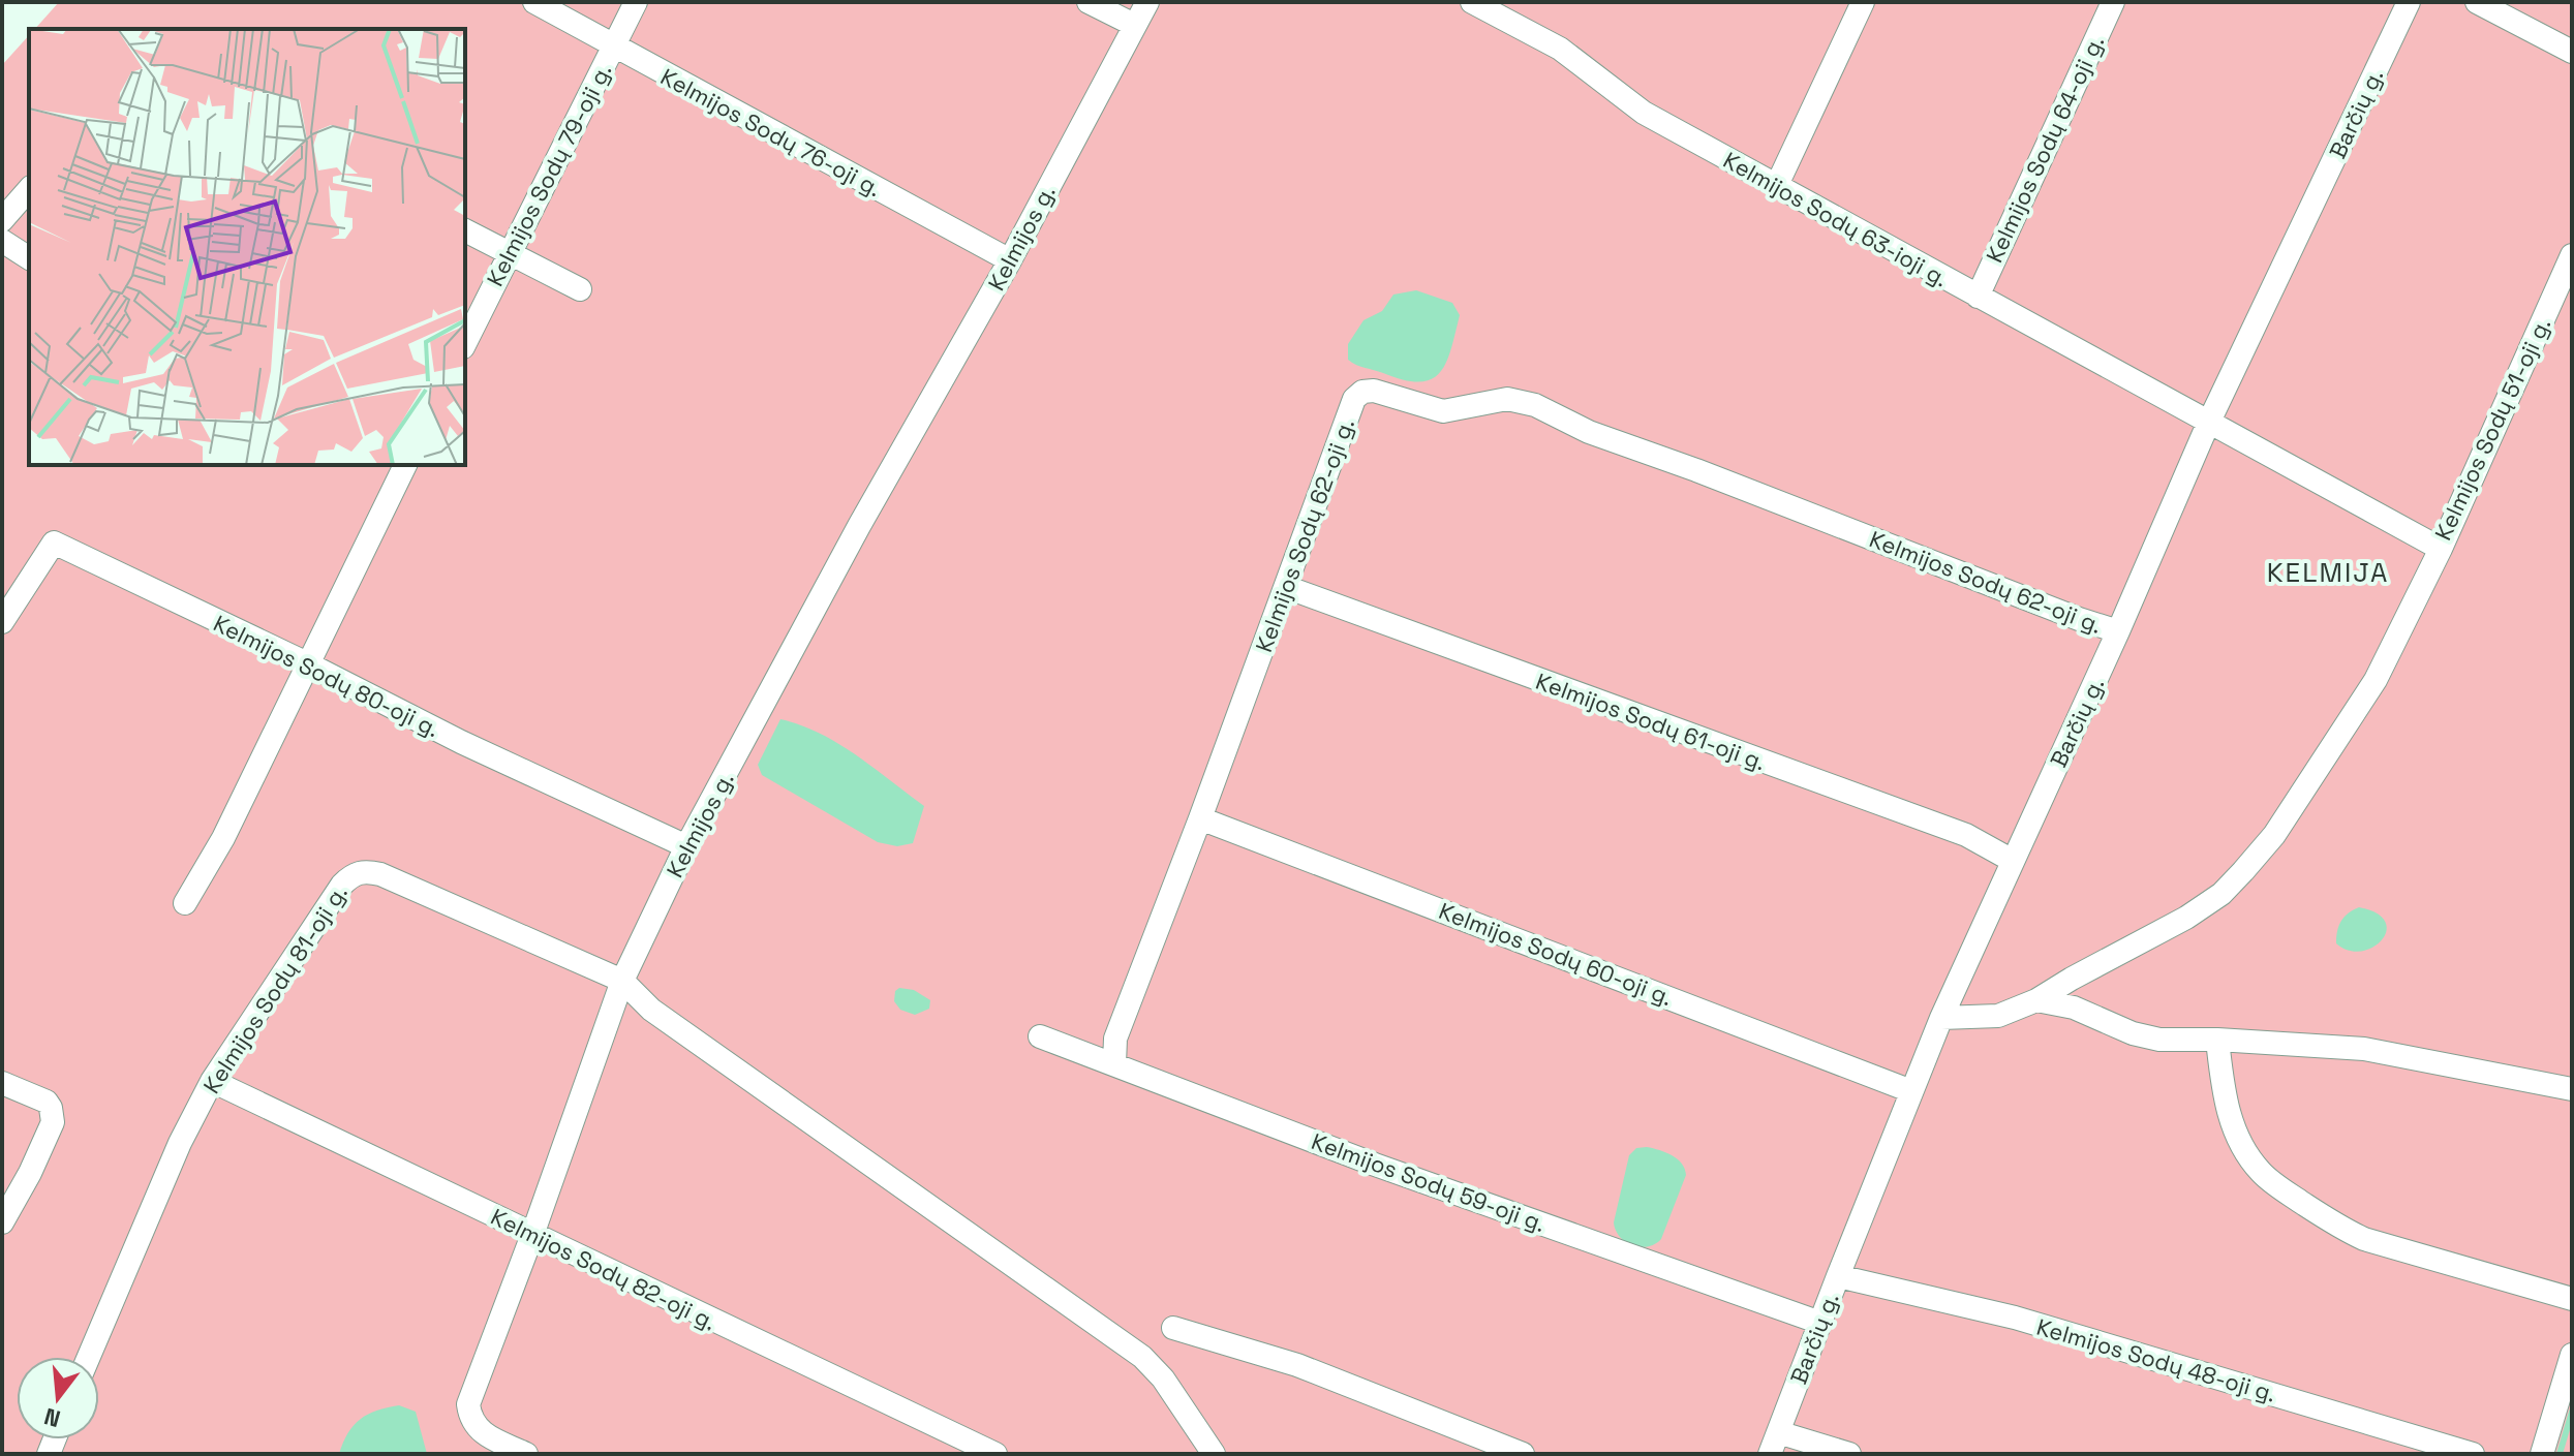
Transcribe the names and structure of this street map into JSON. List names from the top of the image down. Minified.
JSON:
{"streets":{"street":["Barčių g.","Kelmijos Sodų 76-oji g.","Kelmijos Sodų 64-oji g.","Kelmijos Sodų 79-oji g.","Kelmijos Sodų 63-ioji g.","Kelmijos g.","Kelmijos Sodų 51-oji g.","Kelmijos Sodų 62-oji g.","Kelmijos Sodų 80-oji g.","Kelmijos Sodų 61-oji g.","Kelmijos Sodų 60-oji g.","Kelmijos Sodų 81-oji g.","Kelmijos Sodų 59-oji g.","Kelmijos Sodų 82-oji g.","Kelmijos Sodų 48-oji g."]},"crossings":[["Barčių g.","Kelmijos Sodų 63-ioji g."],["Barčių g.","Kelmijos Sodų 51-oji g."],["Barčių g.","Kelmijos Sodų 62-oji g."],["Barčių g.","Kelmijos Sodų 61-oji g."],["Barčių g.","Kelmijos Sodų 60-oji g."],["Barčių g.","Kelmijos Sodų 59-oji g."],["Barčių g.","Kelmijos Sodų 48-oji g."],["Kelmijos Sodų 76-oji g.","Kelmijos Sodų 79-oji g."],["Kelmijos Sodų 76-oji g.","Kelmijos g."],["Kelmijos Sodų 64-oji g.","Kelmijos Sodų 63-ioji g."],["Kelmijos Sodų 63-ioji g.","Kelmijos Sodų 51-oji g."],["Kelmijos g.","Kelmijos Sodų 80-oji g."],["Kelmijos g.","Kelmijos Sodų 81-oji g."],["Kelmijos g.","Kelmijos Sodų 82-oji g."],["Kelmijos Sodų 62-oji g.","Kelmijos Sodų 61-oji g."],["Kelmijos Sodų 62-oji g.","Kelmijos Sodų 60-oji g."],["Kelmijos Sodų 62-oji g.","Kelmijos Sodų 59-oji g."],["Kelmijos Sodų 81-oji g.","Kelmijos Sodų 82-oji g."]],"districts":["KELMIJA"],"north":"bottom"}
